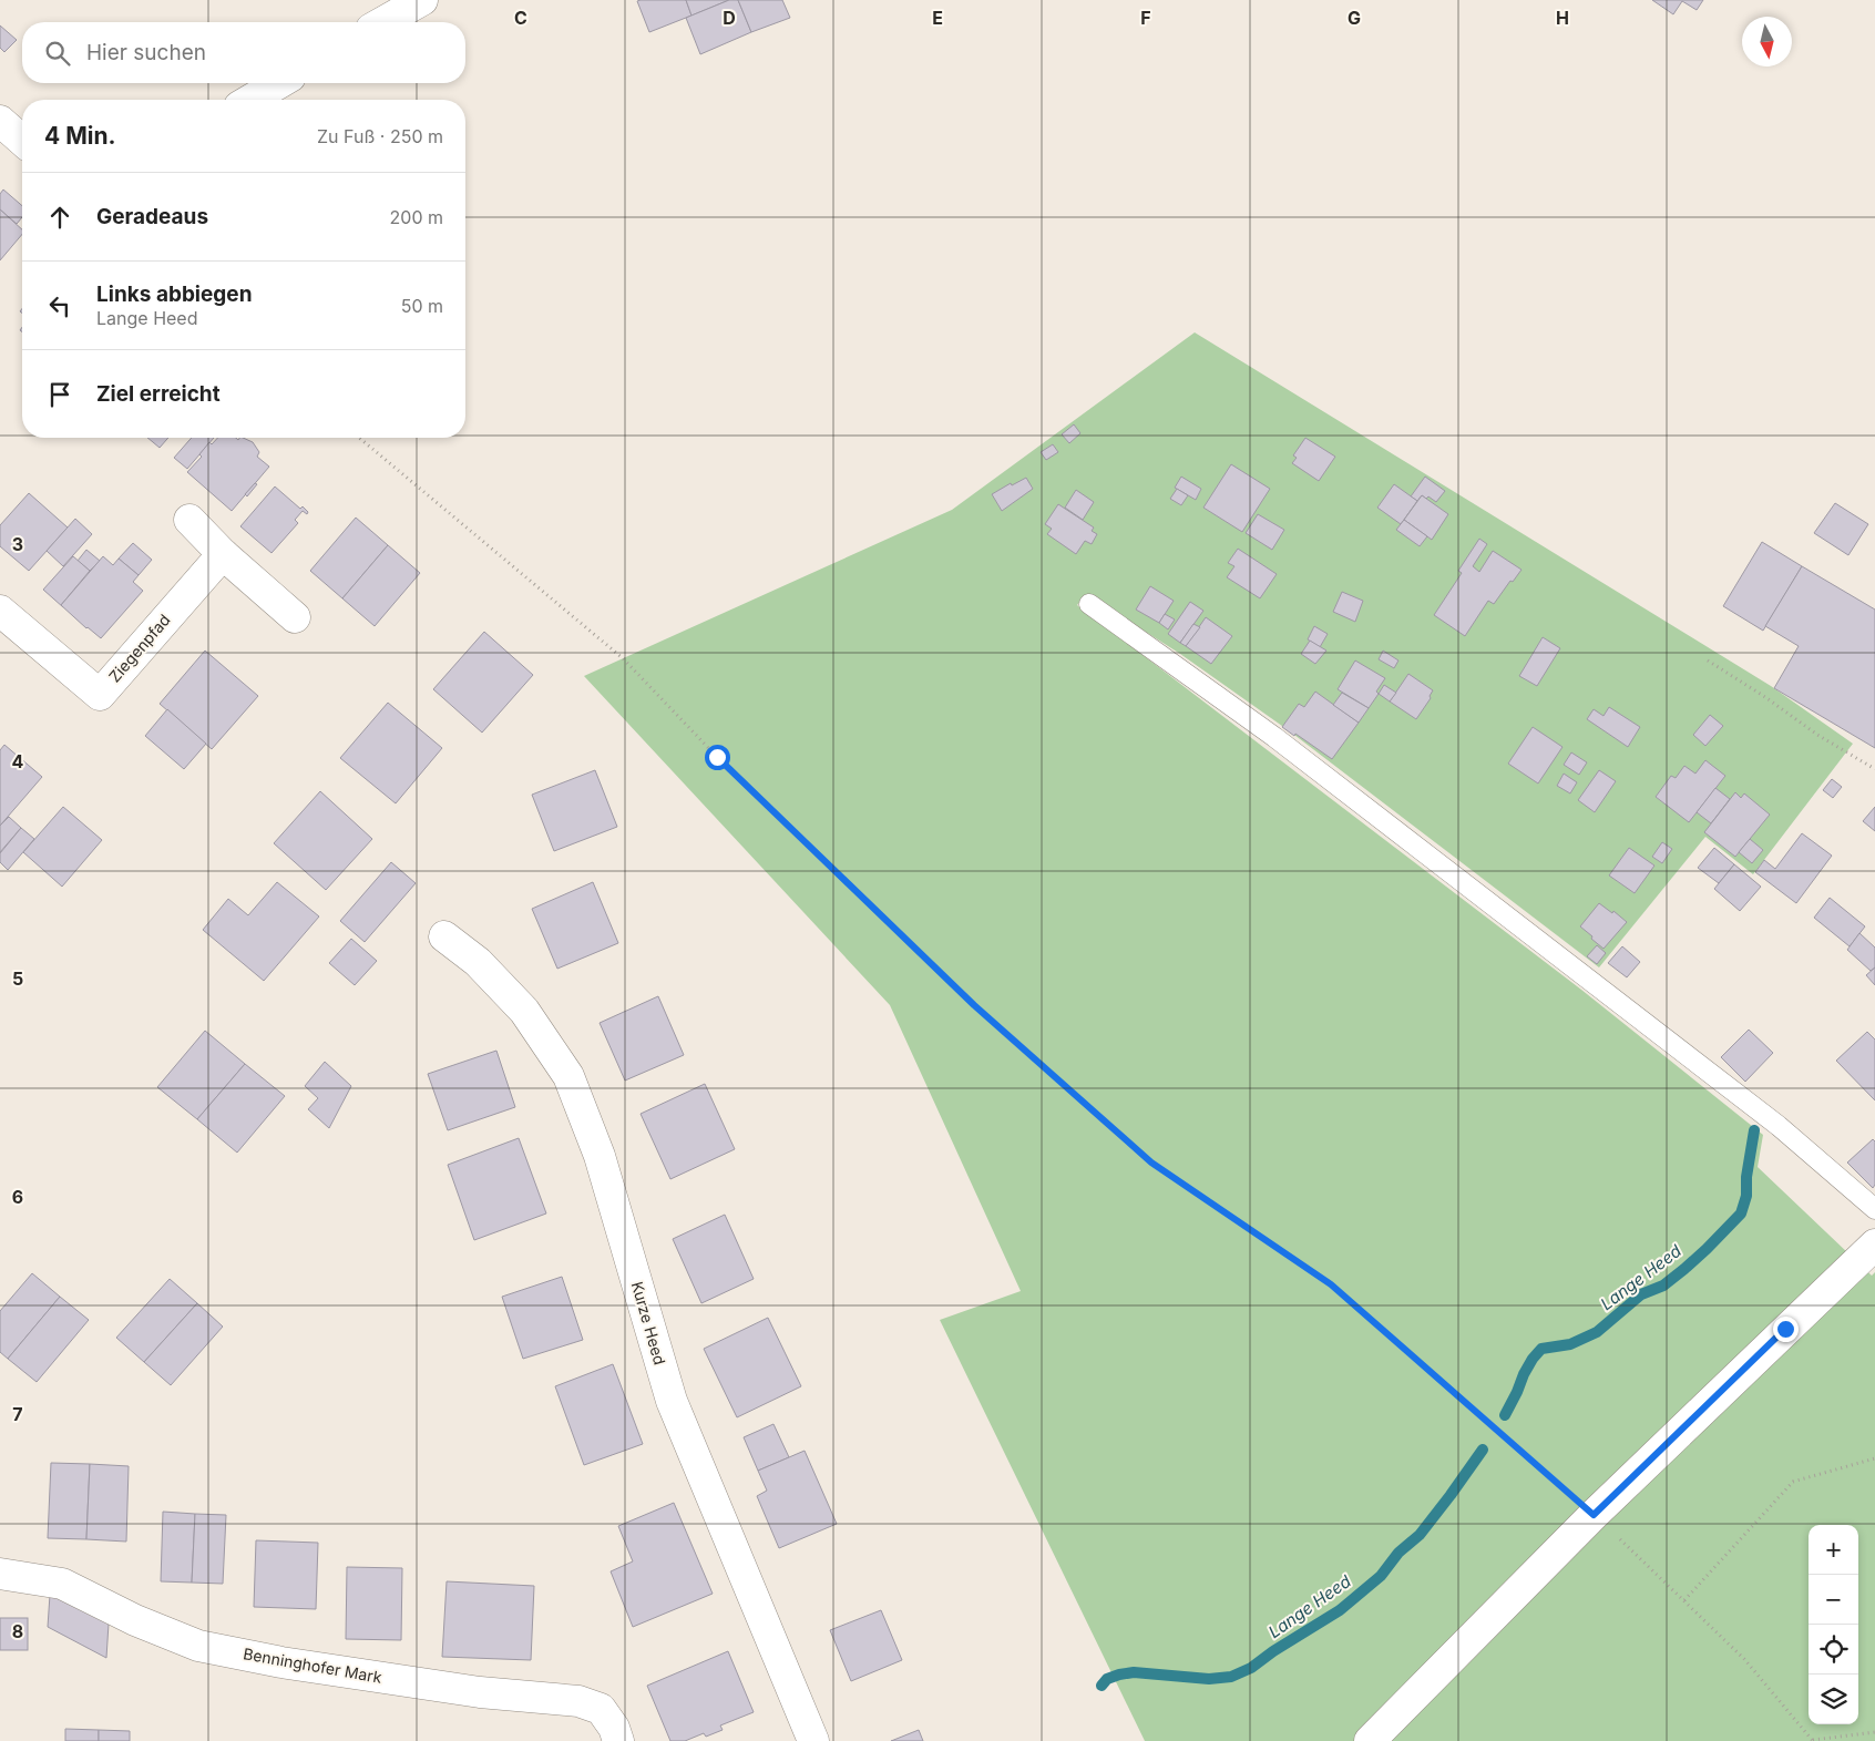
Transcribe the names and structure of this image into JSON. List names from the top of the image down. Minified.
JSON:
{"streets":{"street":["Ziegenpfad","Kurze Heed","Benninghofer Mark"]},"water":["Lange Heed"],"north":"bottom","page":{"search":"Hier suchen","heading":["4 Min.","Zu Fuß · 250 m"],"list":[["Geradeaus","200 m"],["Links abbiegen","Lange Heed","50 m"],"Ziel erreicht"],"map_buttons":["+","−"]},"grid":{"columns":["C","D","E","F","G","H"],"rows":["3","4","5","6","7","8"]}}
